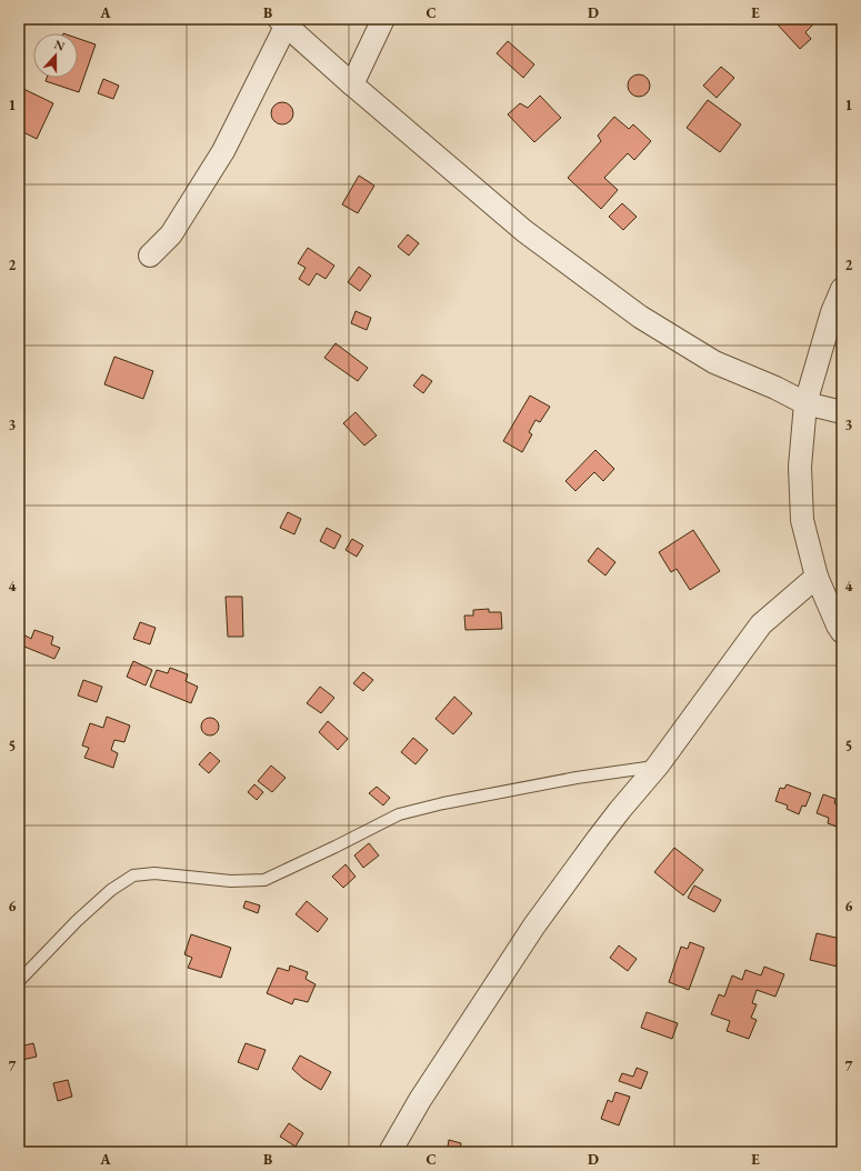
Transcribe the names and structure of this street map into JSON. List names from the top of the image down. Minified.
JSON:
{"north":"top","grid":{"columns":["A","B","C","D","E"],"rows":["1","2","3","4","5","6","7"]}}
